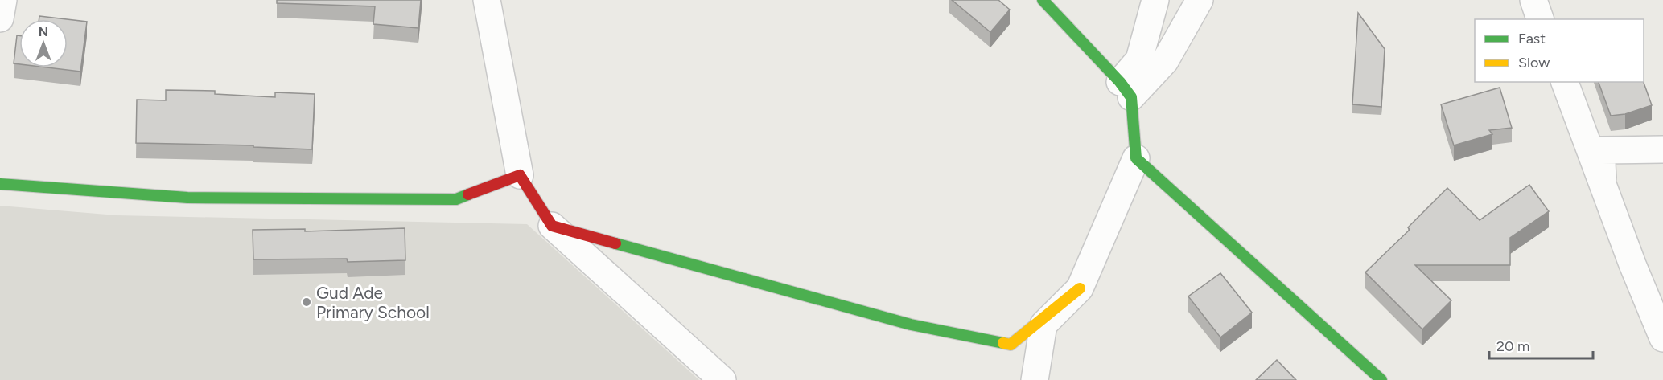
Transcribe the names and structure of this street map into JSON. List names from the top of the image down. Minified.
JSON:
{"places":["Gud Ade Primary School"],"legend":["Fast","Slow"],"scale_bar":"20 m","north":"top"}
